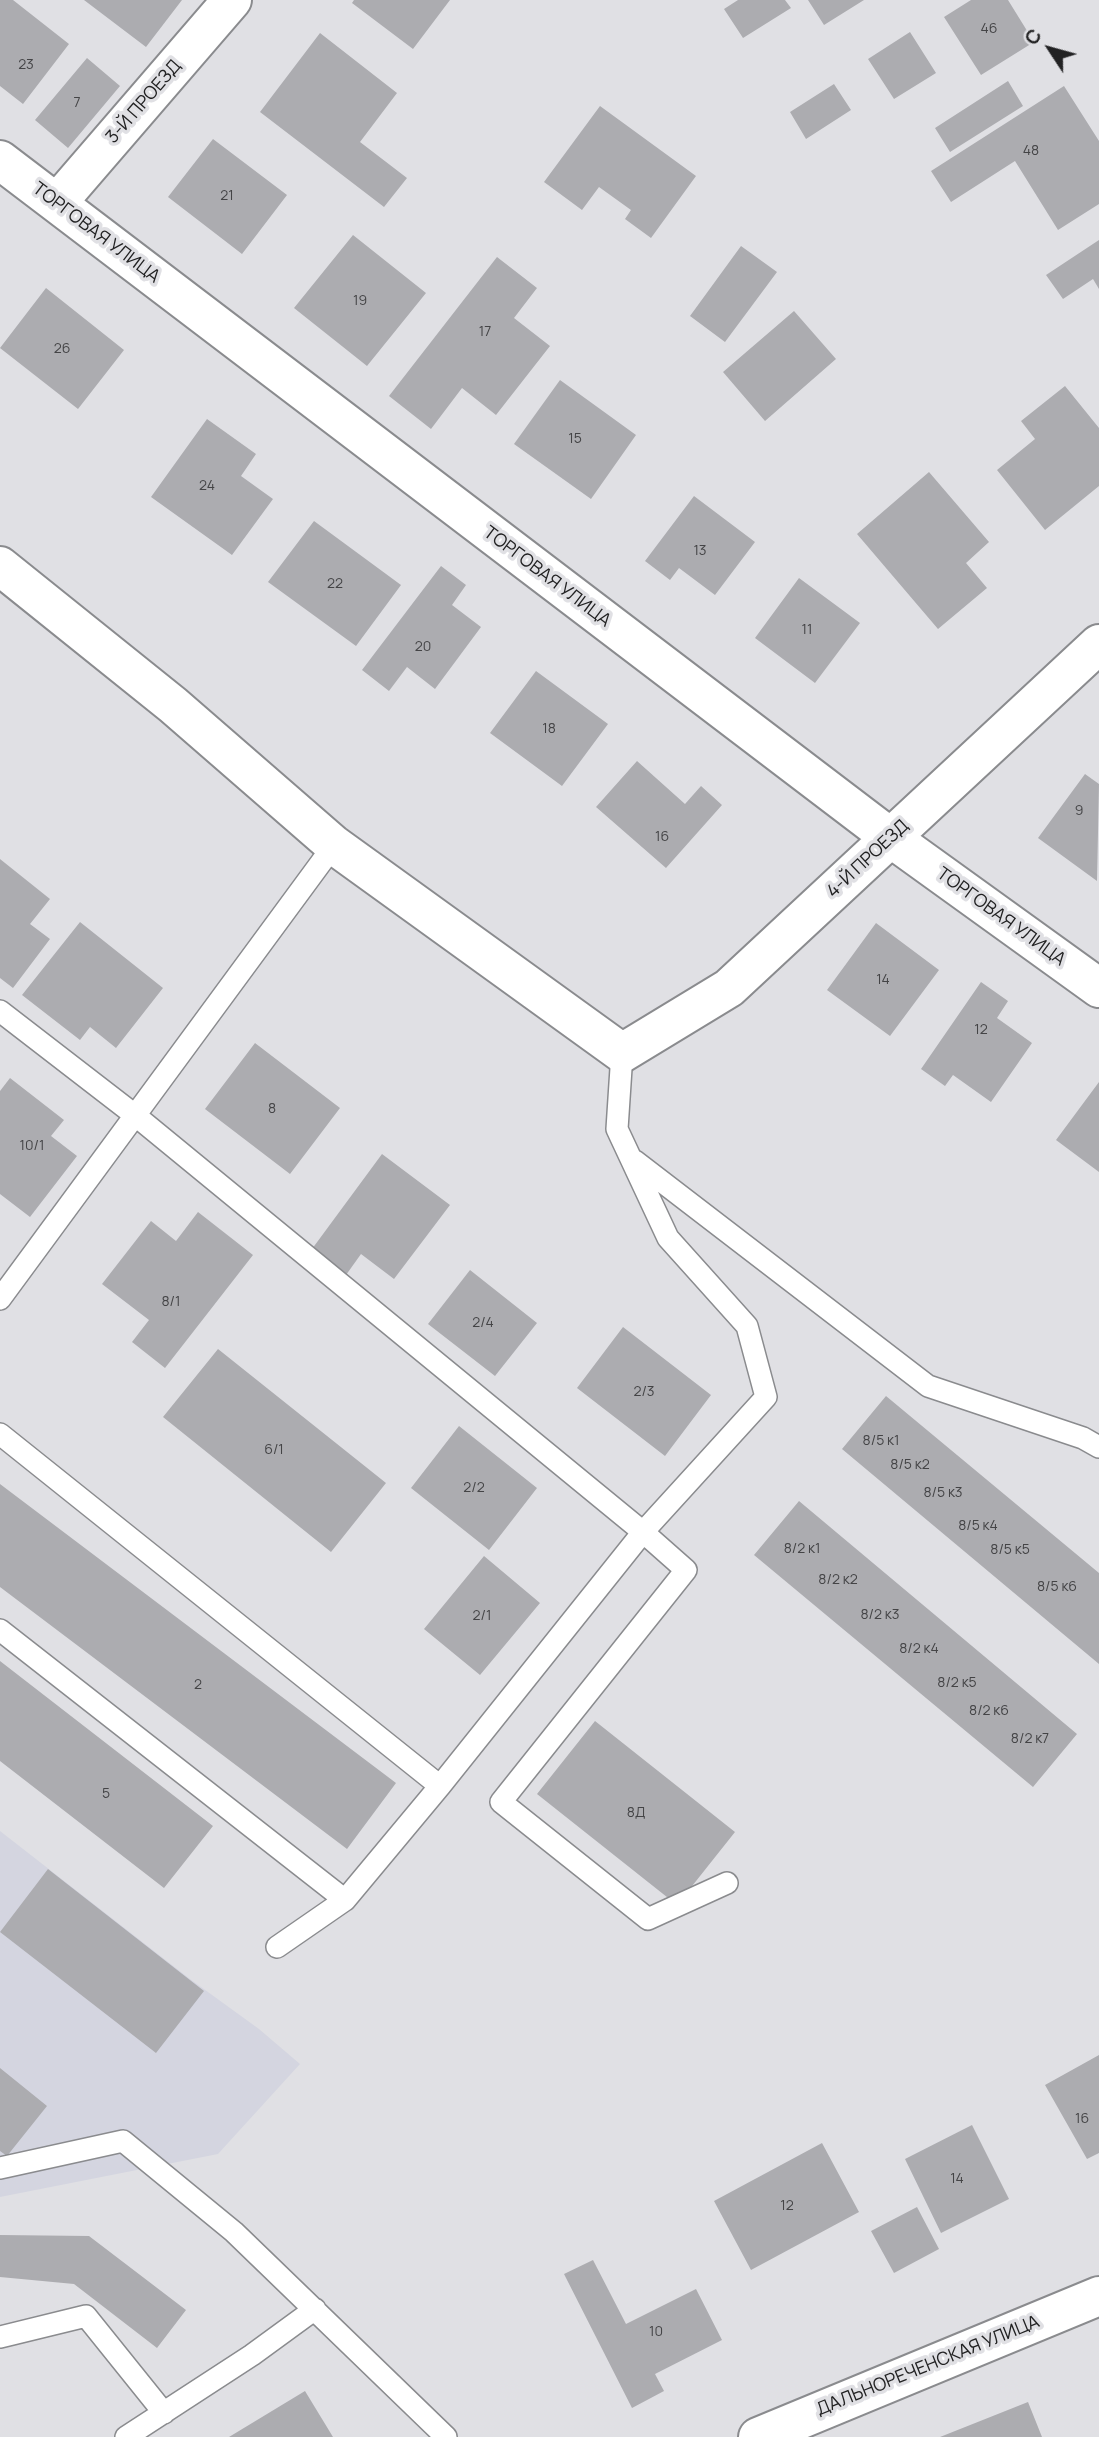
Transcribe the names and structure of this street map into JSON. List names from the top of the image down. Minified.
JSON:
{"streets":{"street":["3-Й ПРОЕЗД","ТОРГОВАЯ УЛИЦА","4-Й ПРОЕЗД","ДАЛЬНОРЕЧЕНСКАЯ УЛИЦА"]},"crossings":[["3-Й ПРОЕЗД","ТОРГОВАЯ УЛИЦА"],["ТОРГОВАЯ УЛИЦА","4-Й ПРОЕЗД"]],"house_numbers":["46","23","7","48","21","19","17","26","15","24","13","22","11","20","18","9","16","14","12","8","10/1","8/1","2/4","2/3","8/5 к1","6/1","8/5 к2","2/2","8/5 к3","8/5 к4","8/2 к1","8/5 к5","8/2 к2","8/5 к6","8/2 к3","2/1","8/2 к4","8/2 к5","2","8/2 к6","8/2 к7","5","8Д","16","14","12","10"],"north":"top left"}
